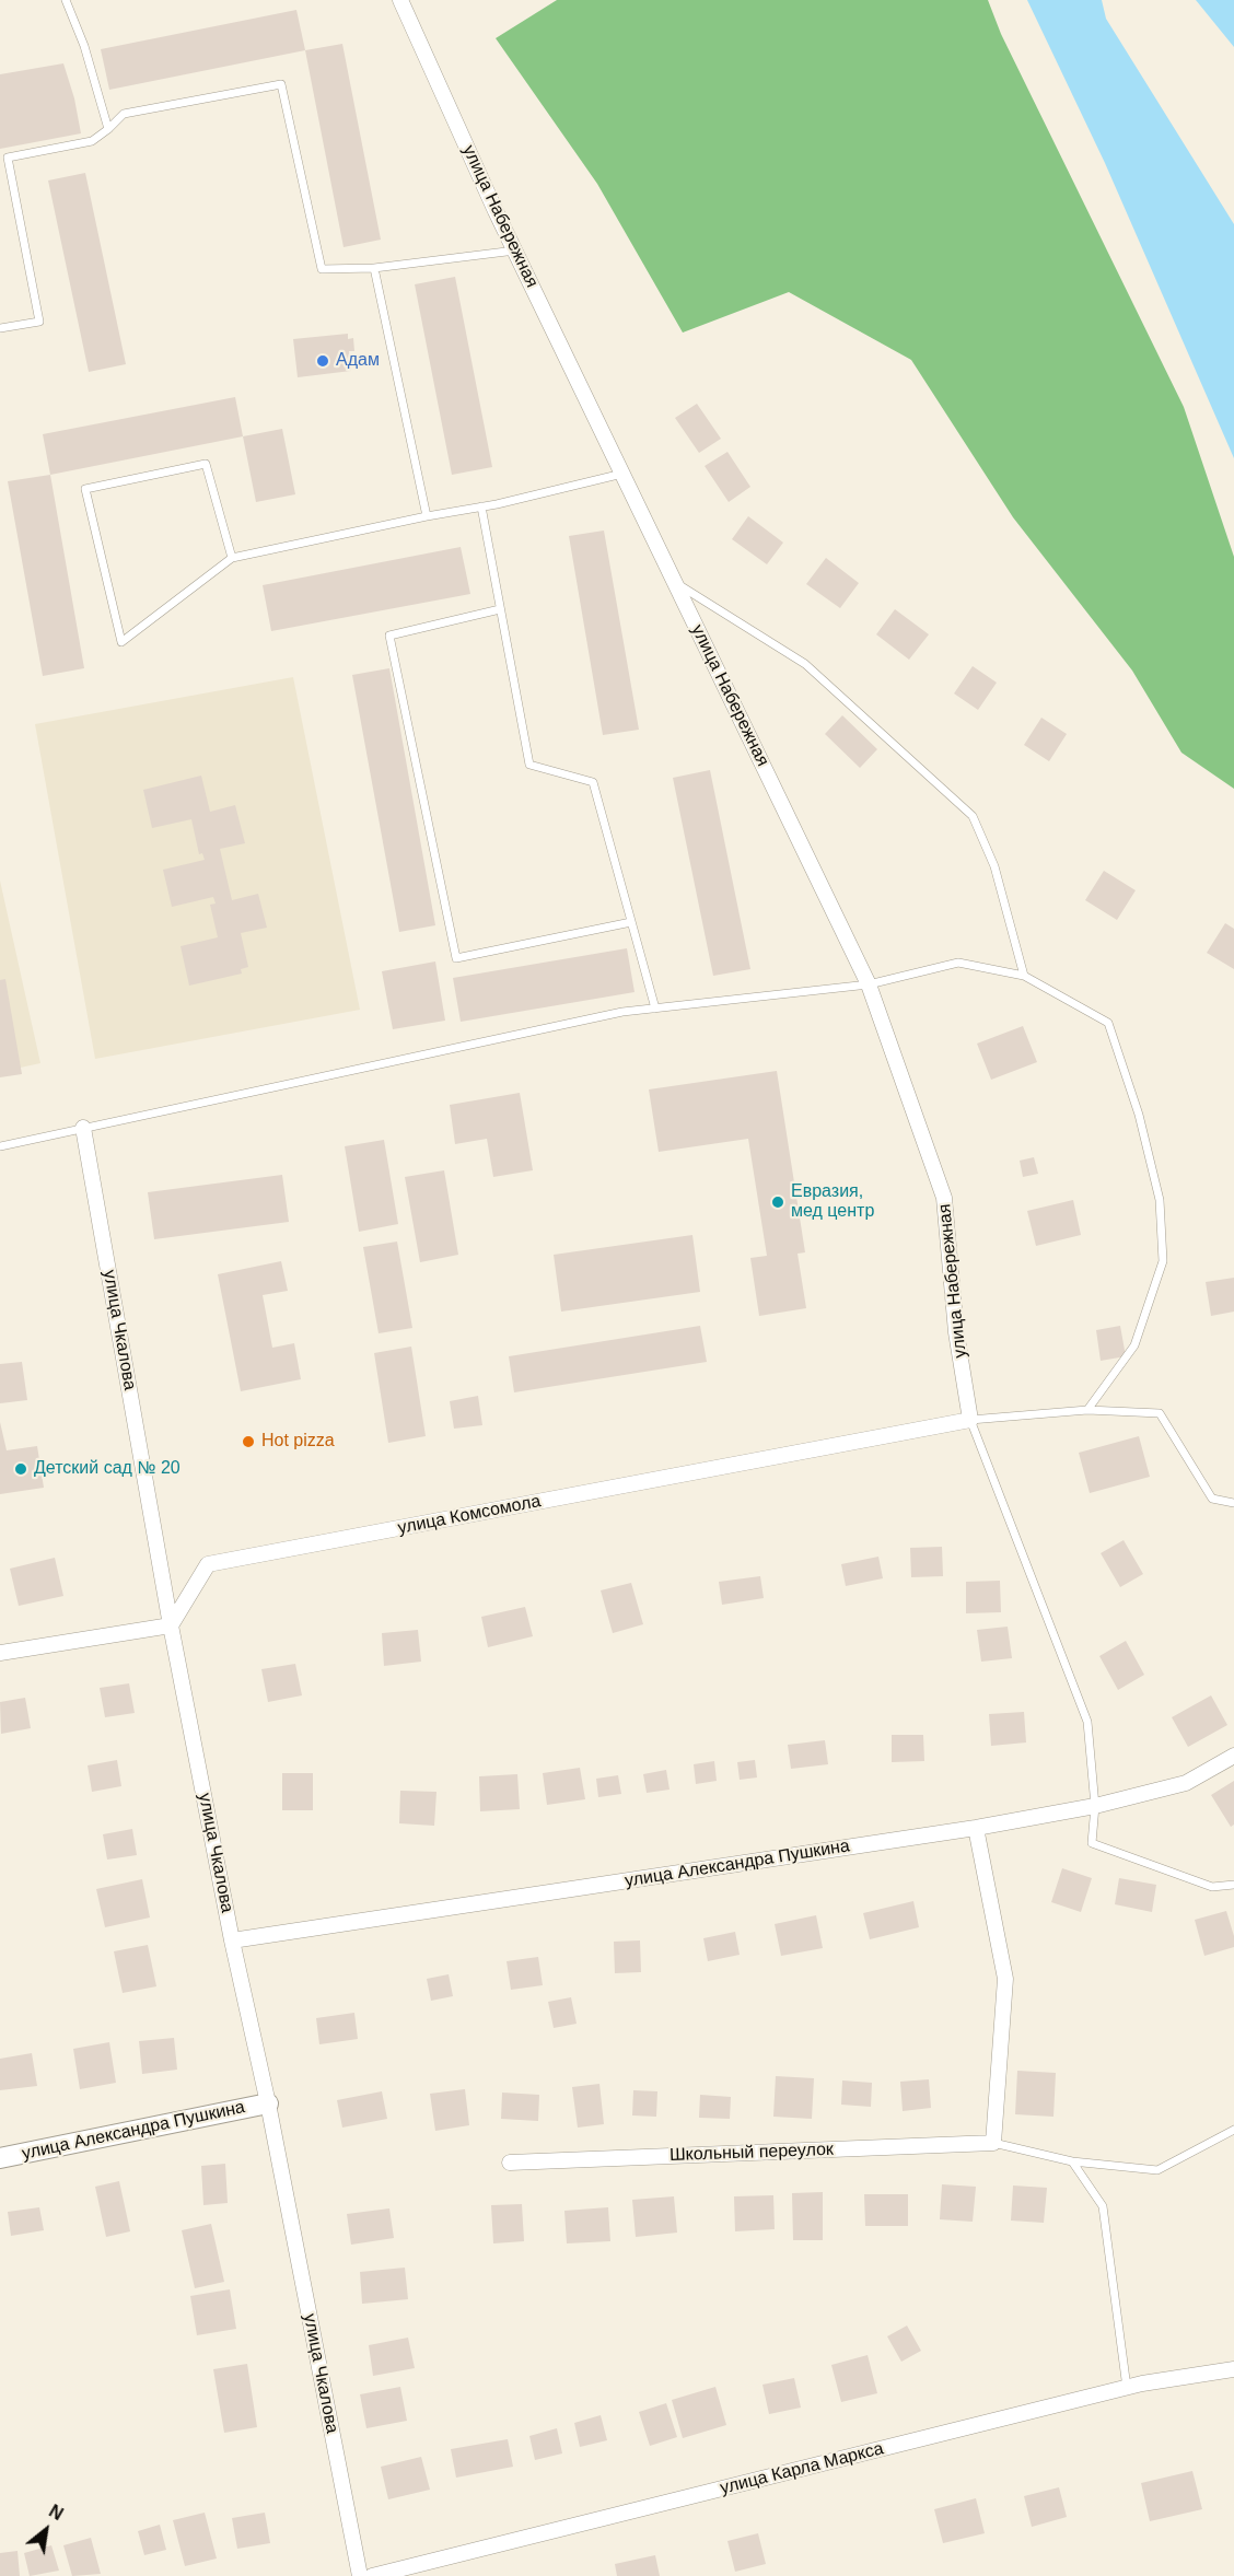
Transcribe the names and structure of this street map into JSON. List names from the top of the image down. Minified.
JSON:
{"streets":{"street":["улица Набережная","улица Чкалова","улица Комсомола","улица Александра Пушкина","Школьный переулок","улица Карла Маркса"]},"crossings":[["улица Набережная","улица Комсомола"],["улица Чкалова","улица Комсомола"],["улица Чкалова","улица Александра Пушкина"]],"places":["Адам","Евразия, мед центр","Hot pizza","Детский сад № 20"],"north":"top right"}
